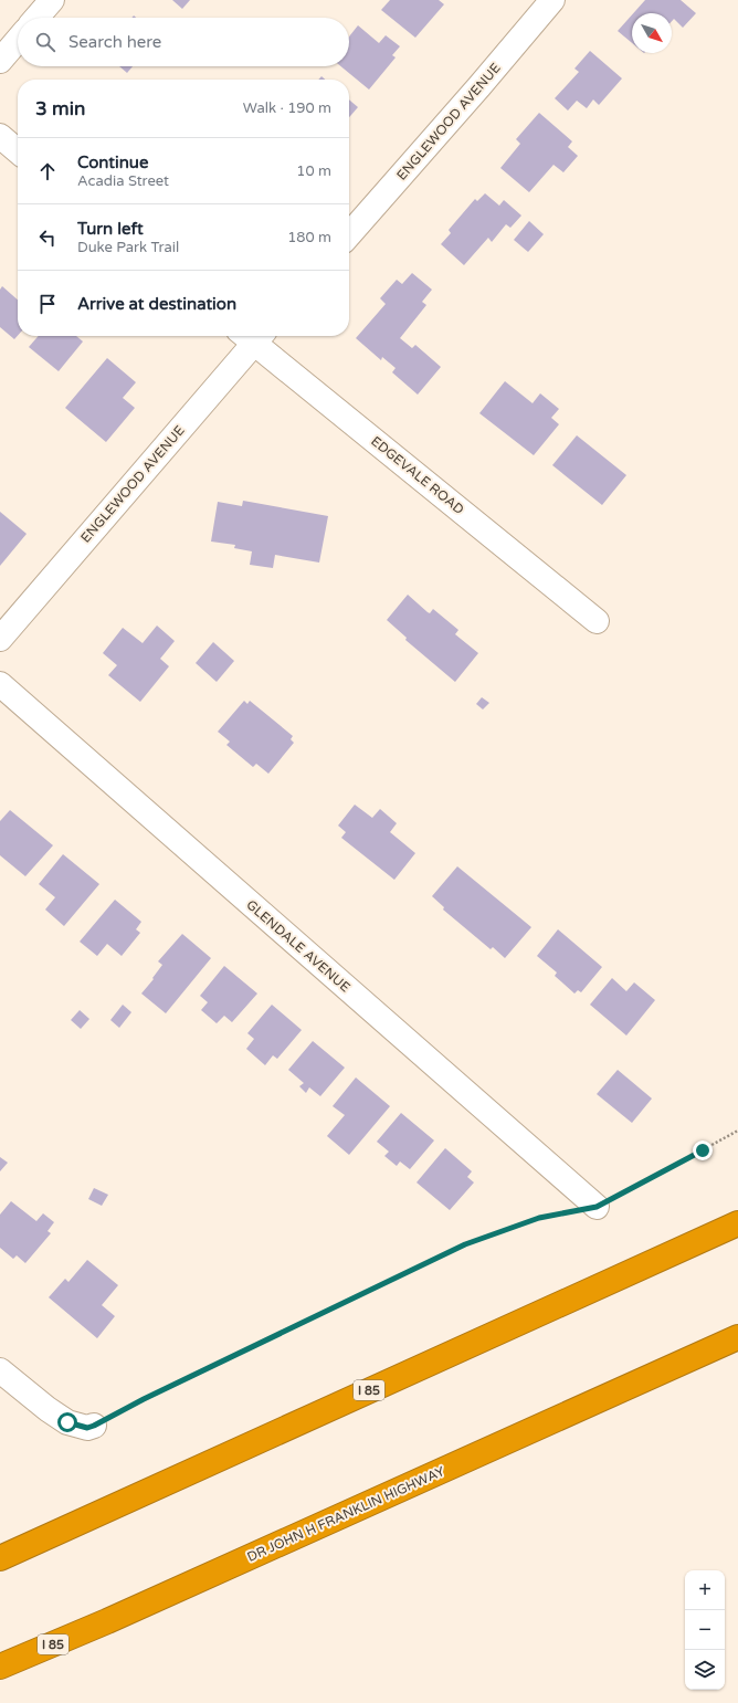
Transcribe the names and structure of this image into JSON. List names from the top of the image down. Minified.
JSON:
{"streets":{"highway":["I 85","DR JOHN H FRANKLIN HIGHWAY"],"street":["ENGLEWOOD AVENUE","EDGEVALE ROAD","GLENDALE AVENUE"]},"north":"bottom right","page":{"search":"Search here","heading":["3 min","Walk · 190 m"],"list":[["Continue","Acadia Street","10 m"],["Turn left","Duke Park Trail","180 m"],"Arrive at destination"],"map_buttons":["+","−"]}}
